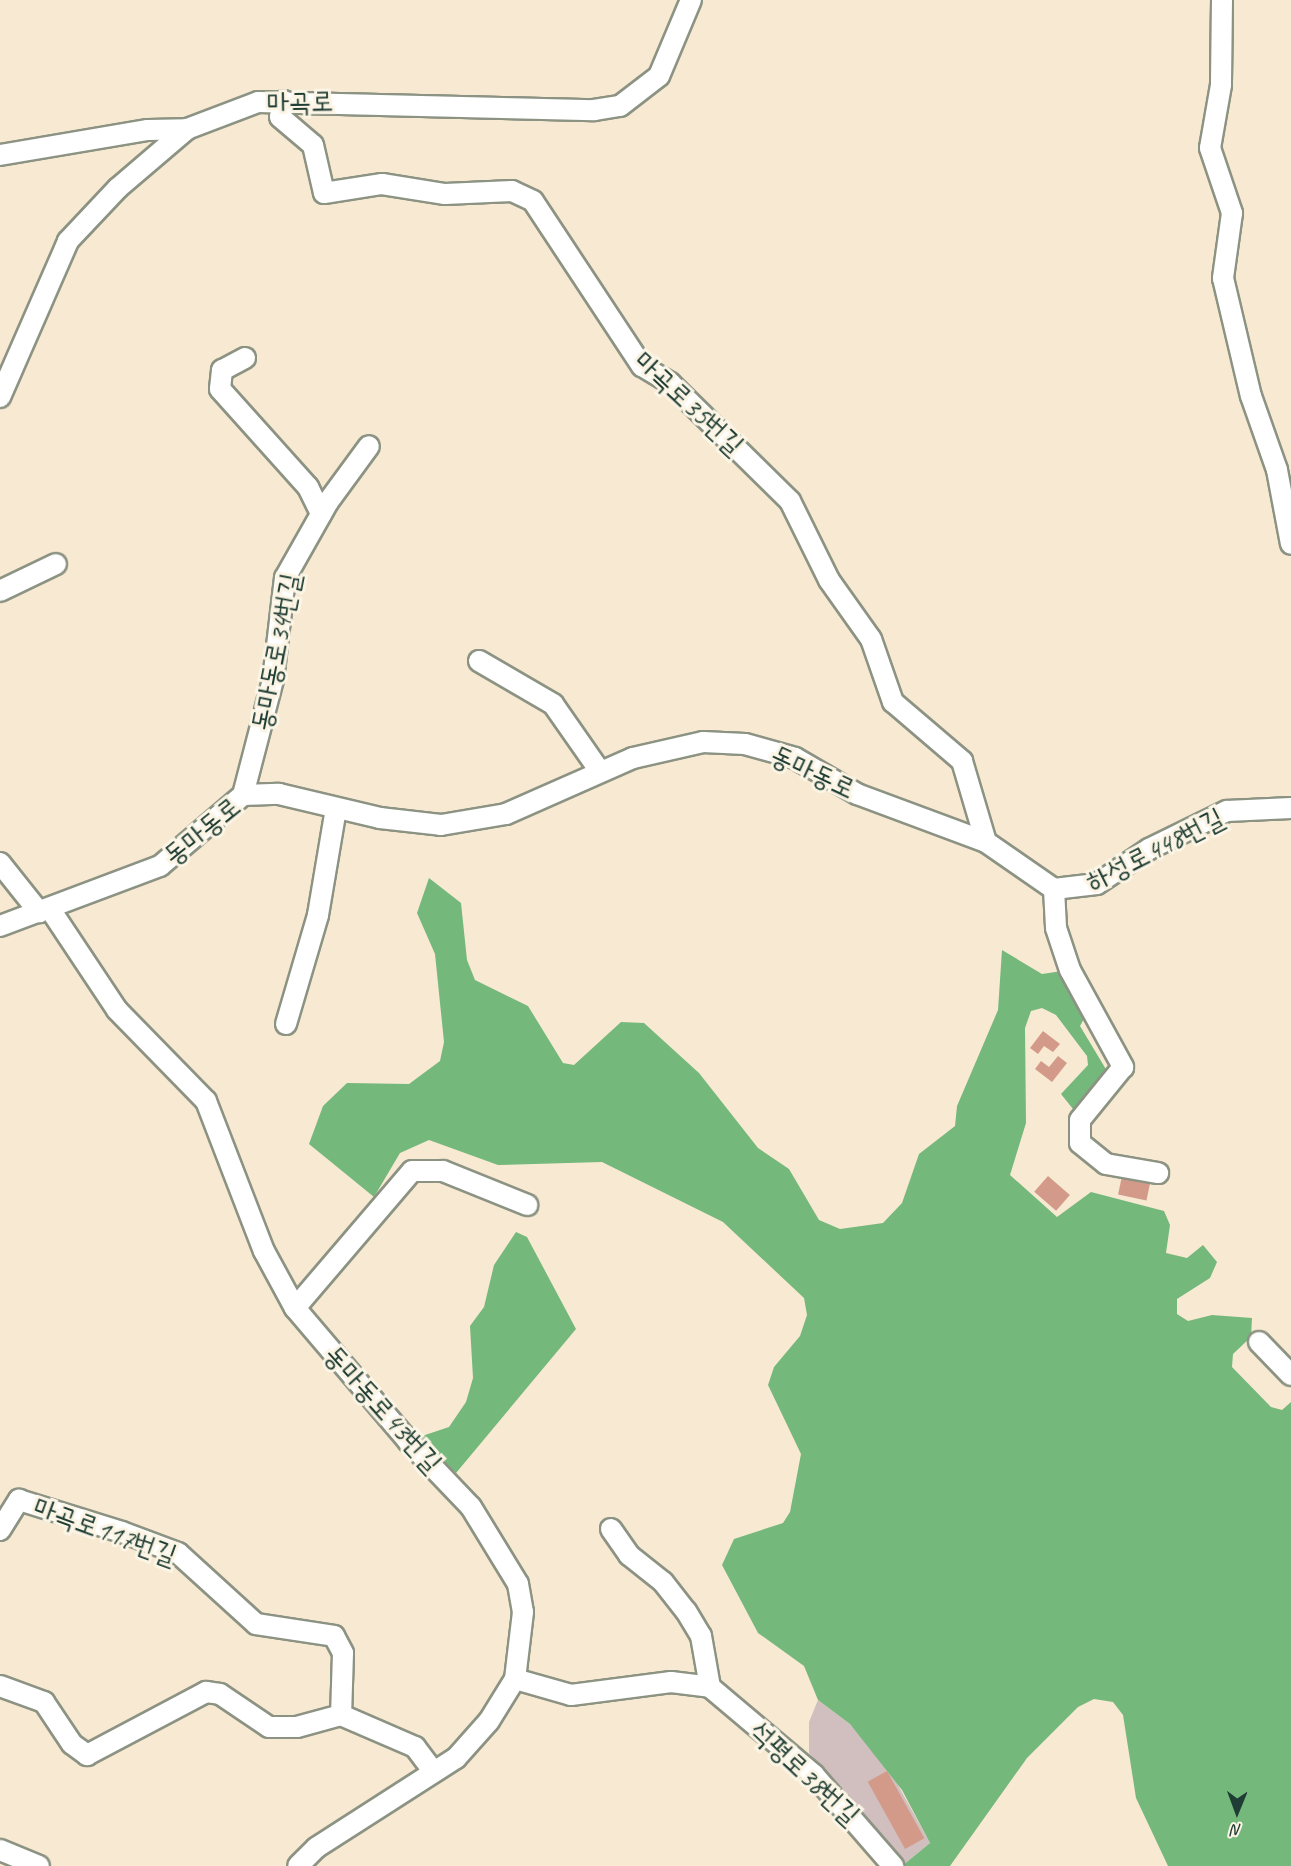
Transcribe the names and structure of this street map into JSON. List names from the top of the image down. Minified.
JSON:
{"streets":{"street":["마곡로","마곡로35번길","동마동로34번길","동마동로","하성로448번길","동마동로43번길","마곡로117번길","석평로38번길"]},"crossings":[["마곡로","마곡로35번길"],["마곡로35번길","동마동로"],["마곡로35번길","하성로448번길"],["동마동로34번길","동마동로"],["동마동로","하성로448번길"],["동마동로","동마동로43번길"]],"north":"bottom"}
